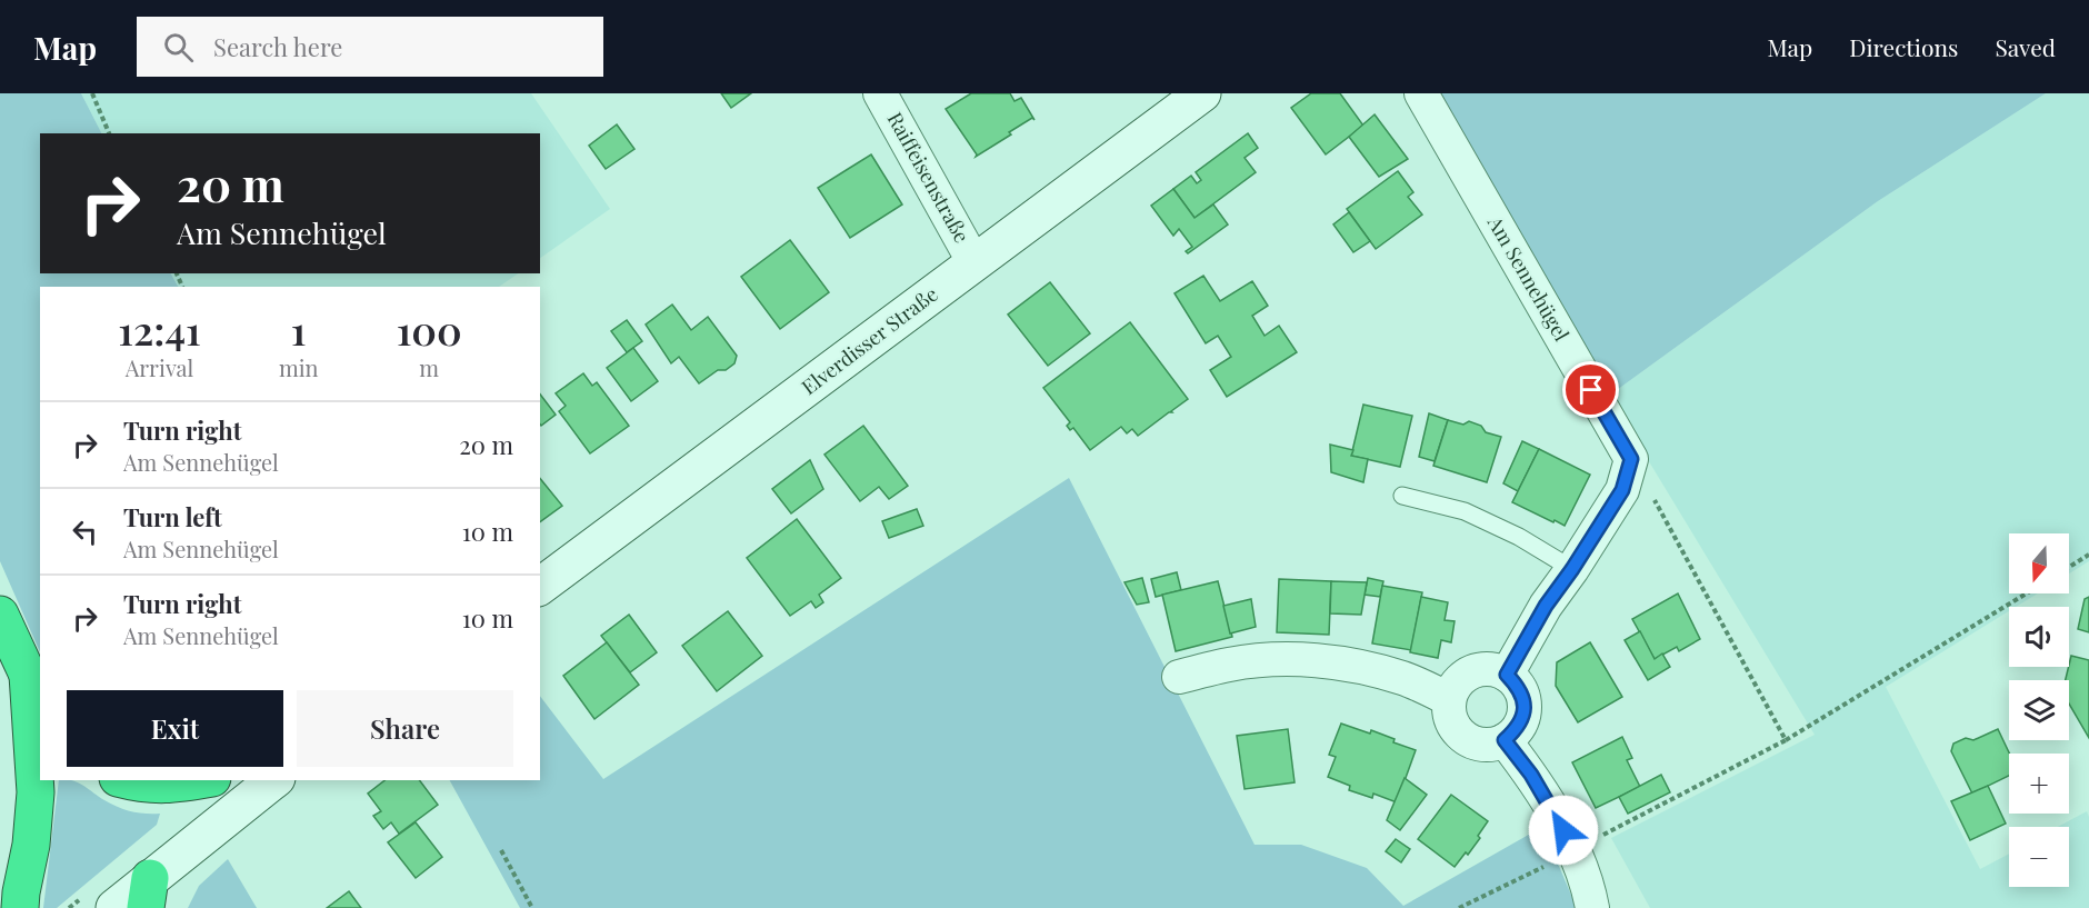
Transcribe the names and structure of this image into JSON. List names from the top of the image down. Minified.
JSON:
{"streets":{"main road":["Elverdisser Straße"],"street":["Raiffeisenstraße","Am Sennehügel"]},"crossings":[["Raiffeisenstraße","Elverdisser Straße"]],"north":"bottom","page":{"header":"Map","search":"Search here","nav":["Map","Directions","Saved"],"turn":["20 m","Am Sennehügel"],"eta":["12:41","Arrival","1","min","100","m"],"list":[{"name":"Turn right","note":"Am Sennehügel","value":"20 m"},{"name":"Turn left","note":"Am Sennehügel","value":"10 m"},{"name":"Turn right","note":"Am Sennehügel","value":"10 m"}],"map_buttons":["+","−"],"buttons":["Exit","Share"]}}
